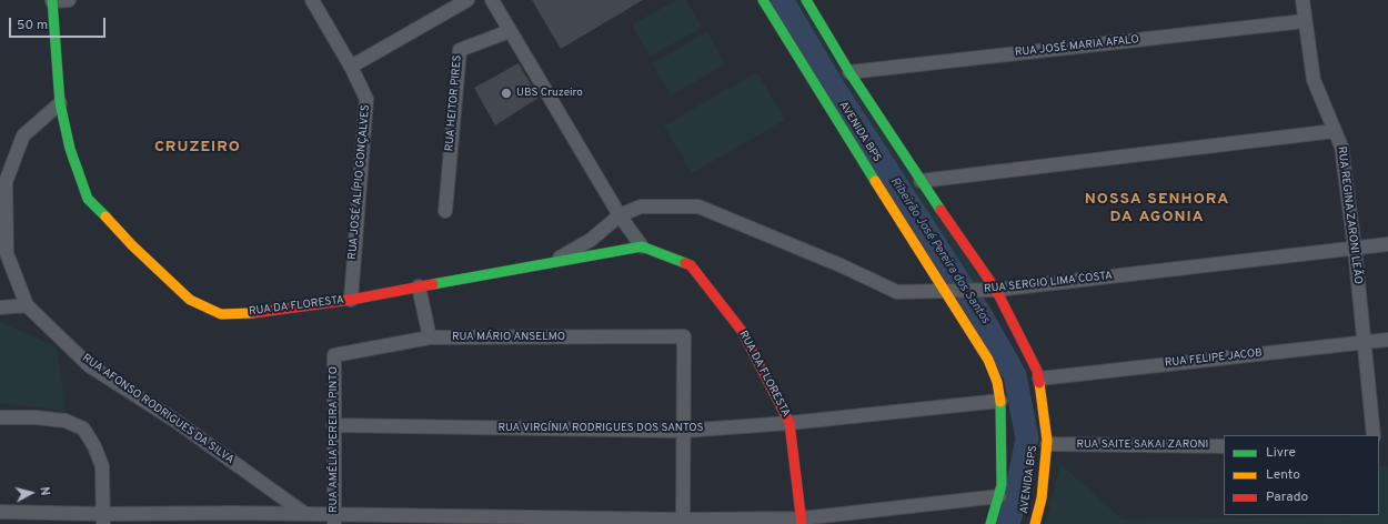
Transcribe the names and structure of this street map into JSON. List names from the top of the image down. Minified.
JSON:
{"streets":{"main road":["AVENIDA BPS","RUA DA FLORESTA"],"street":["RUA JOSÉ MARIA AFALO","RUA HEITOR PIRES","RUA JOSÉ ALÍPIO GONÇALVES","RUA REGINA ZARONI LEÃO","RUA SERGIO LIMA COSTA","RUA MÁRIO ANSELMO","RUA FELIPE JACOB","RUA AFONSO RODRIGUES DA SILVA","RUA VIRGÍNIA RODRIGUES DOS SANTOS","RUA AMÉLIA PEREIRA PINTO","RUA SAITE SAKAI ZARONI"]},"crossings":[["RUA JOSÉ MARIA AFALO","AVENIDA BPS"],["RUA JOSÉ MARIA AFALO","RUA REGINA ZARONI LEÃO"],["AVENIDA BPS","RUA SERGIO LIMA COSTA"],["AVENIDA BPS","RUA FELIPE JACOB"],["AVENIDA BPS","RUA VIRGÍNIA RODRIGUES DOS SANTOS"],["AVENIDA BPS","RUA SAITE SAKAI ZARONI"],["RUA JOSÉ ALÍPIO GONÇALVES","RUA DA FLORESTA"],["RUA REGINA ZARONI LEÃO","RUA SERGIO LIMA COSTA"],["RUA REGINA ZARONI LEÃO","RUA FELIPE JACOB"],["RUA SERGIO LIMA COSTA","RUA DA FLORESTA"],["RUA DA FLORESTA","RUA AFONSO RODRIGUES DA SILVA"],["RUA DA FLORESTA","RUA VIRGÍNIA RODRIGUES DOS SANTOS"],["RUA MÁRIO ANSELMO","RUA VIRGÍNIA RODRIGUES DOS SANTOS"],["RUA MÁRIO ANSELMO","RUA AMÉLIA PEREIRA PINTO"],["RUA VIRGÍNIA RODRIGUES DOS SANTOS","RUA AMÉLIA PEREIRA PINTO"]],"districts":["CRUZEIRO","NOSSA SENHORA DA AGONIA"],"water":["Ribeirão José Pereira dos Santos"],"places":["UBS Cruzeiro"],"legend":["Livre","Lento","Parado"],"scale_bar":"50 m","north":"right"}
